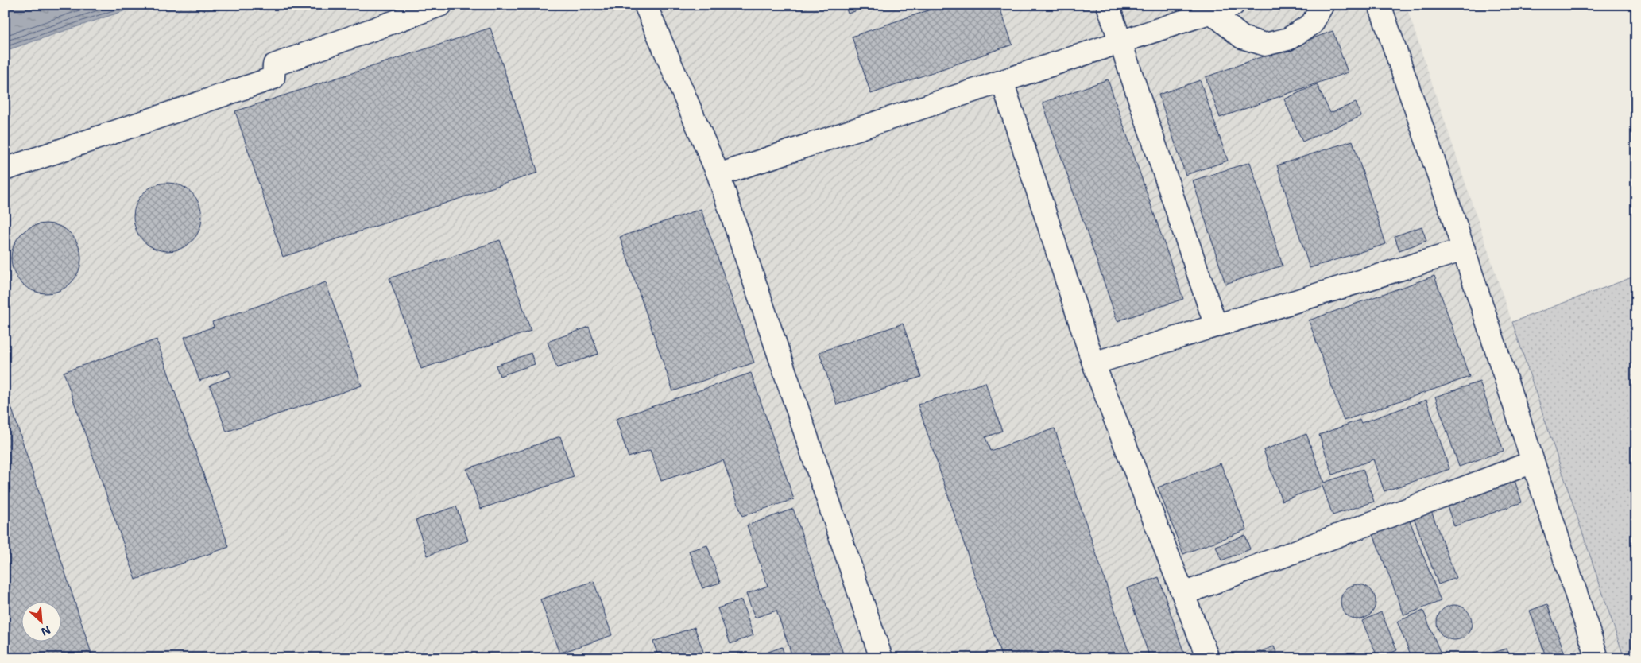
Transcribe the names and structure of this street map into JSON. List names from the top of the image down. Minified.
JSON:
{"north":"bottom right"}
